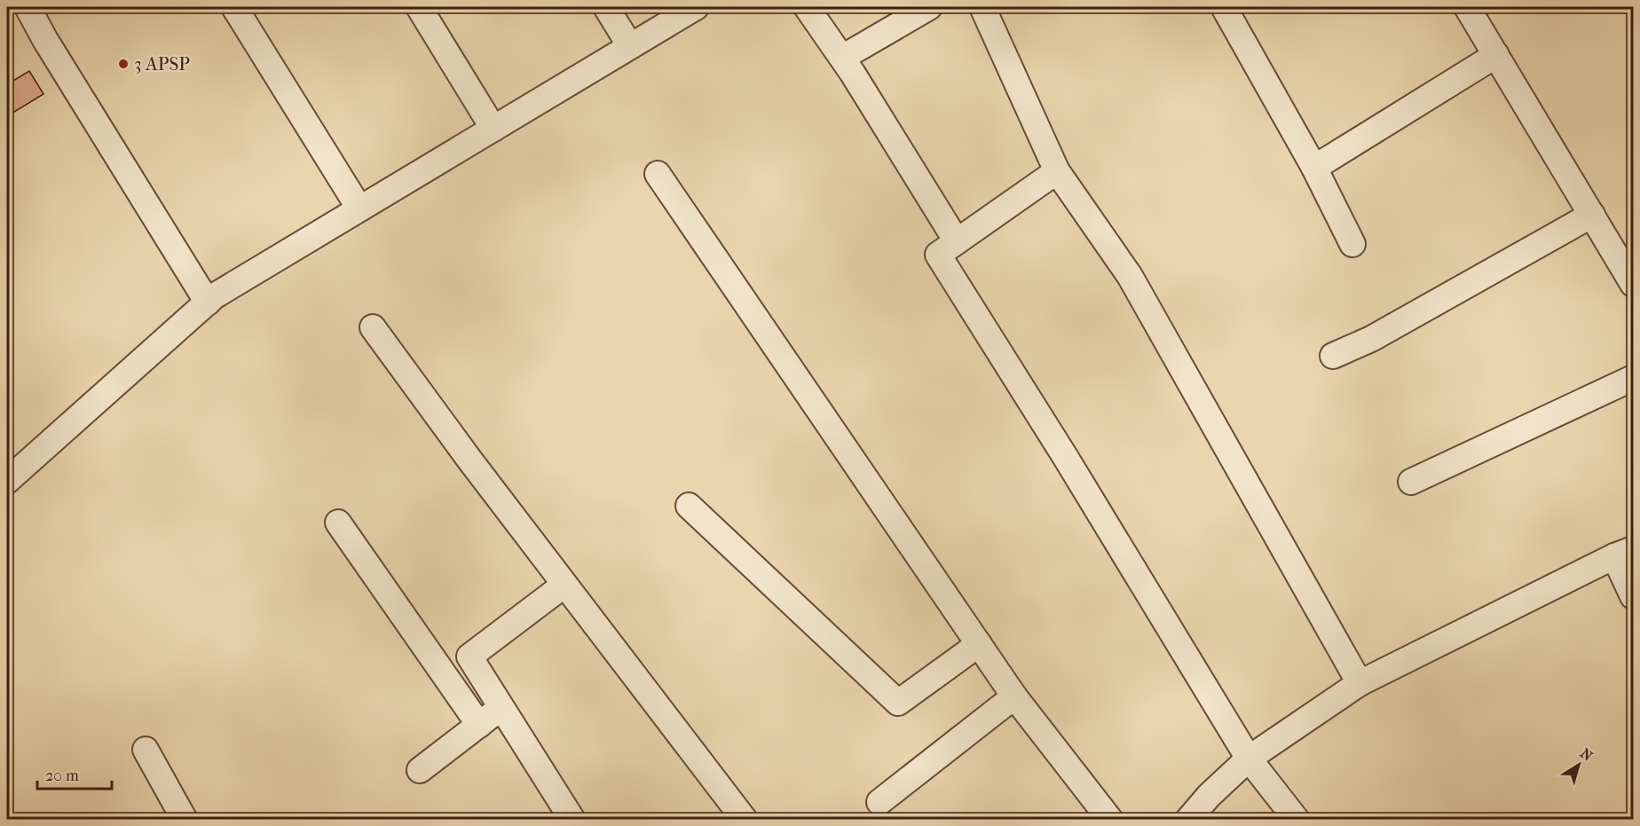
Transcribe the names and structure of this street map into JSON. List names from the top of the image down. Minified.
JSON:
{"places":["3 APSP"],"scale_bar":"20 m","north":"top right"}
